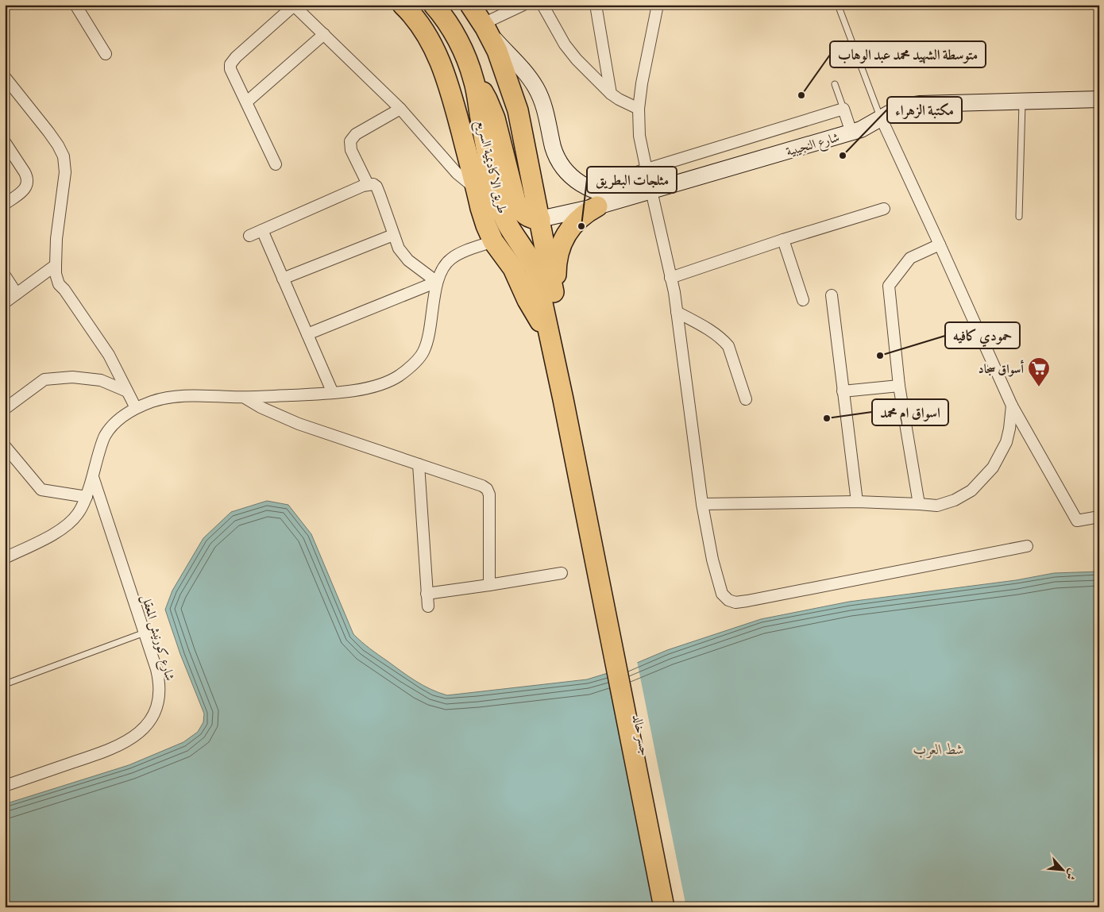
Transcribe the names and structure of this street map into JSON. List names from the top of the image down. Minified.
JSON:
{"streets":{"highway":["طريق الاكاديمية السريع","جسر خالد"],"main road":["شارع النجيبية"],"street":["شارع كورنيش المعقل"]},"water":["شط العرب"],"places":{"other":["متوسطة الشهيد محمد عبد الوهاب","مكتبة الزهراء","مثلجات البطريق","حمودي كافيه","اسواق ام محمد"],"supermarket":["أسواق سجاد"]},"north":"bottom right"}
